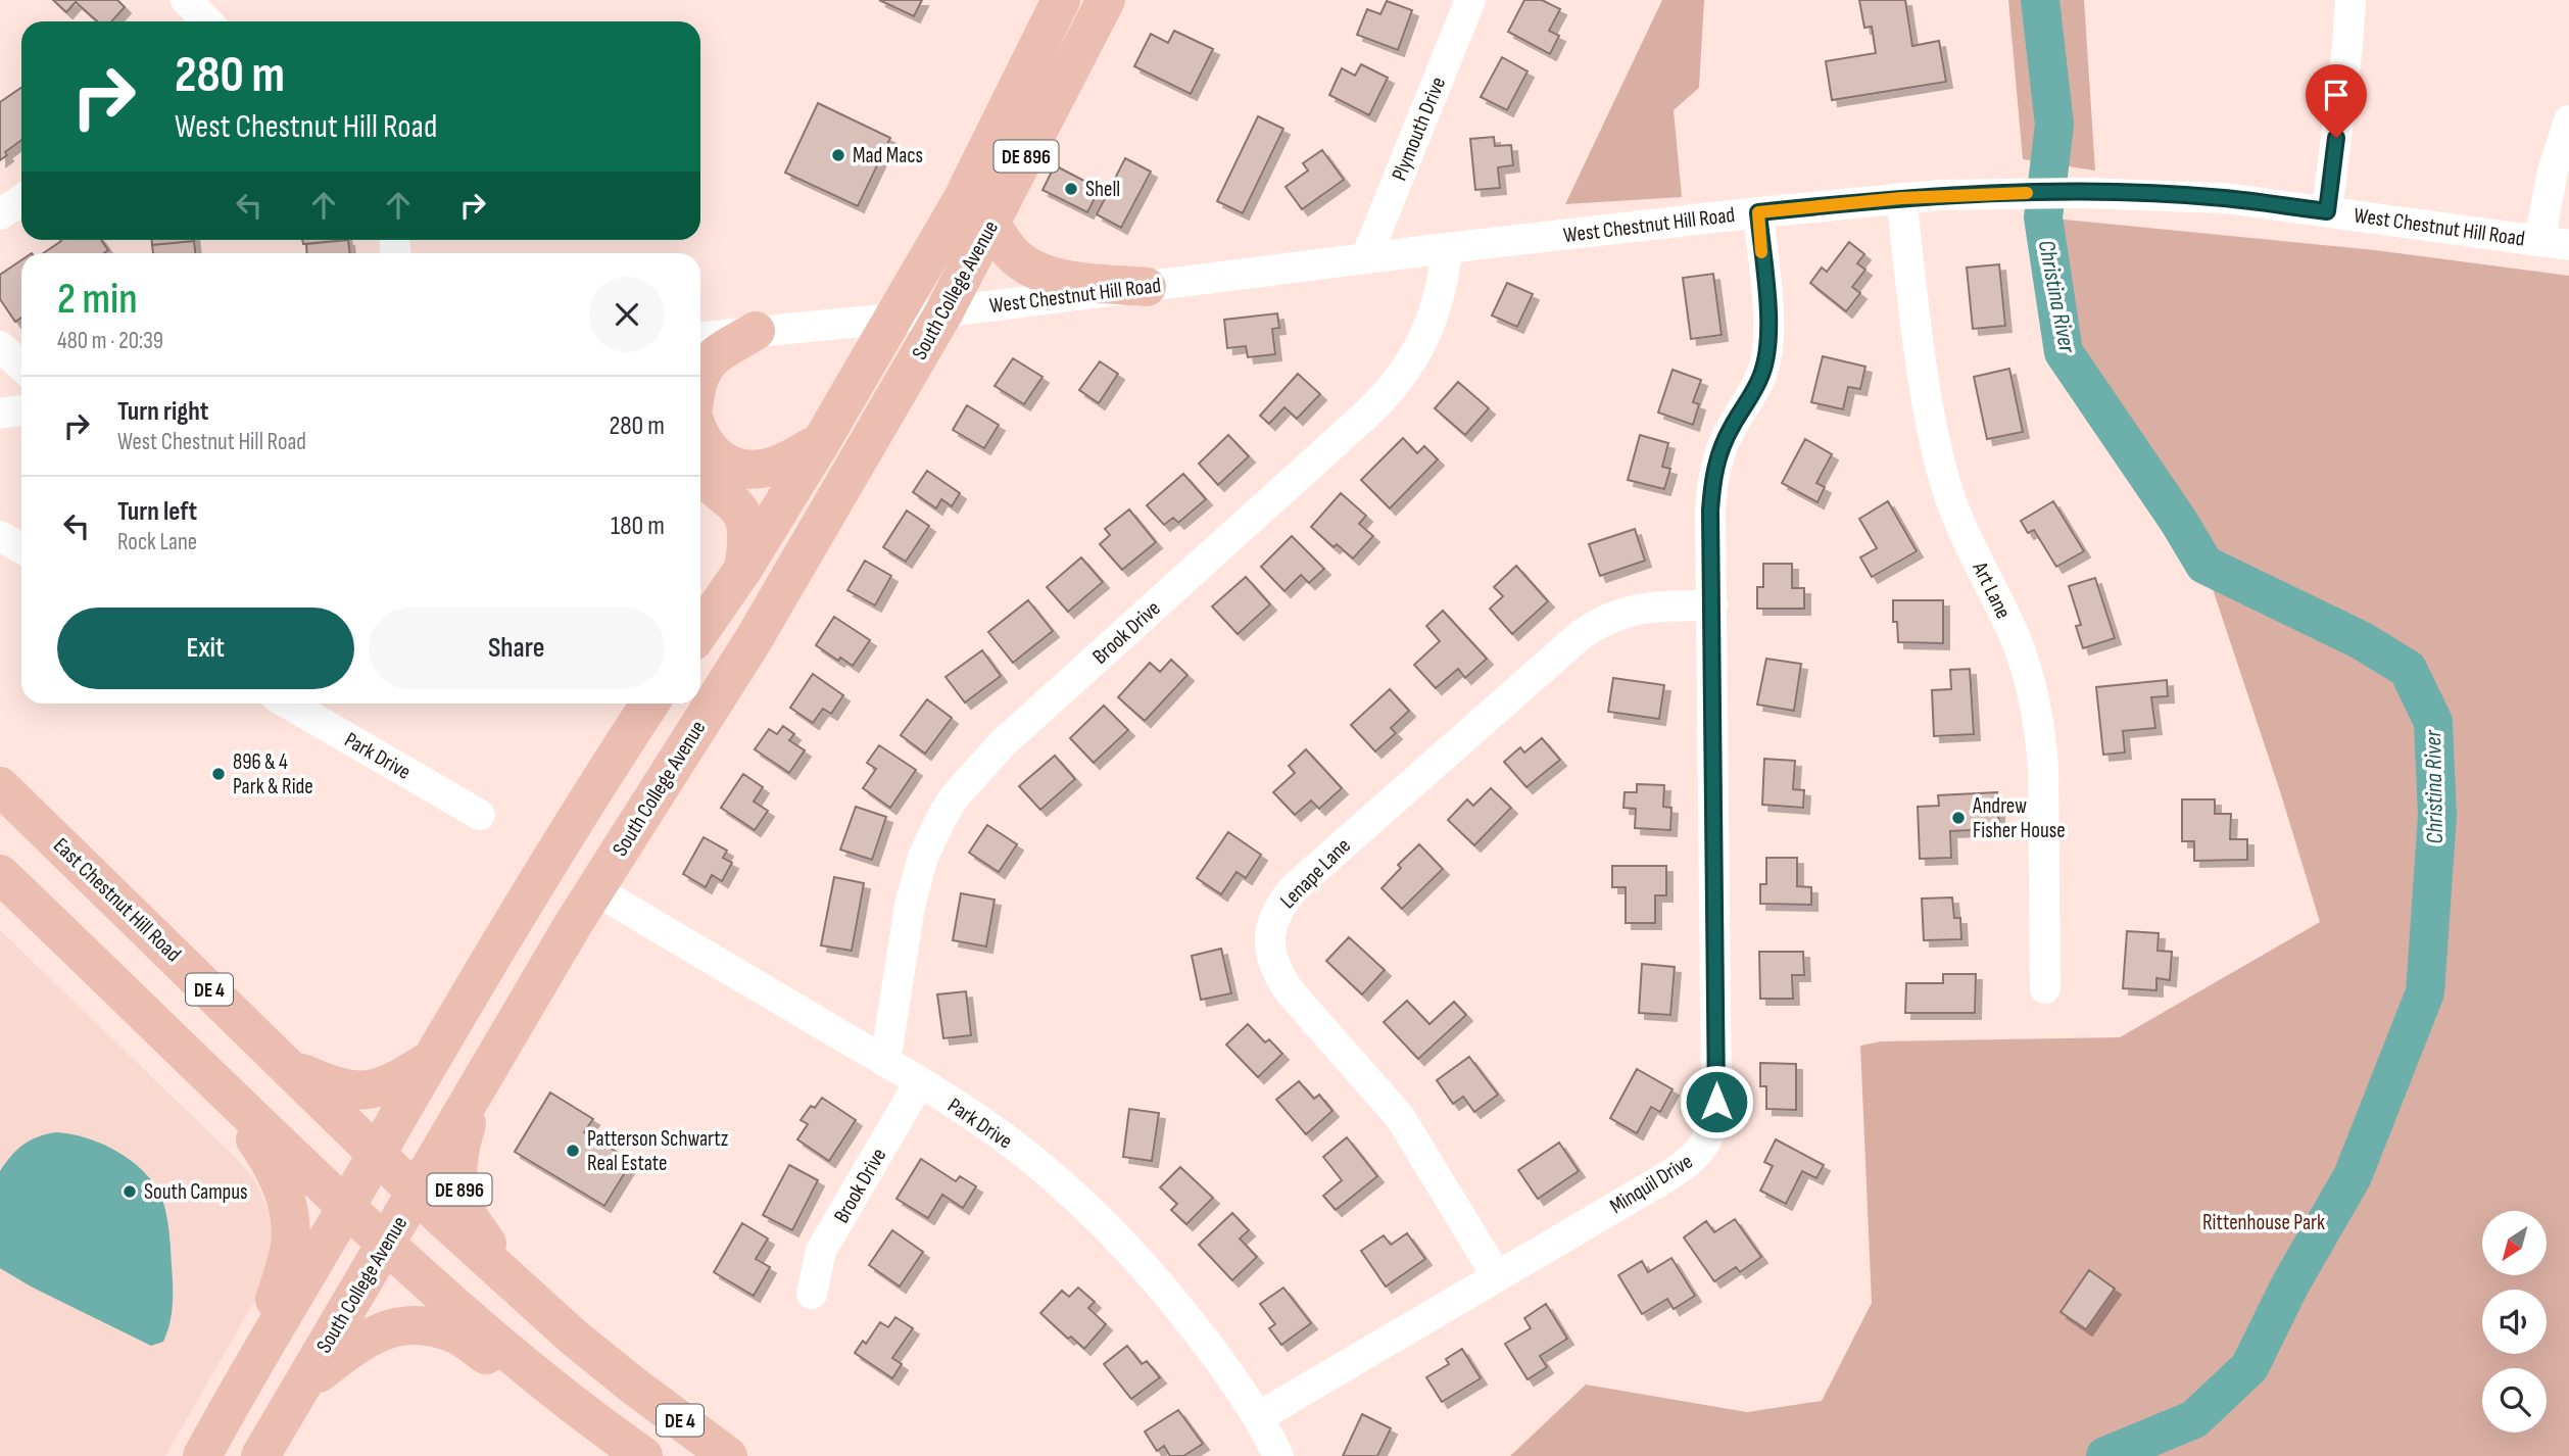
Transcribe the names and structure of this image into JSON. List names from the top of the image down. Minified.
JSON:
{"streets":{"main road":["DE 896","South College Avenue","East Chestnut Hill Road","DE 4"],"street":["Plymouth Drive","West Chestnut Hill Road","Art Lane","Brook Drive","Park Drive","Lenape Lane","Minquil Drive"]},"crossings":[["Plymouth Drive","West Chestnut Hill Road"],["DE 896","South College Avenue"],["DE 896","DE 4"],["West Chestnut Hill Road","South College Avenue"],["West Chestnut Hill Road","Art Lane"],["West Chestnut Hill Road","Brook Drive"],["West Chestnut Hill Road","Minquil Drive"],["South College Avenue","Park Drive"],["South College Avenue","East Chestnut Hill Road"],["South College Avenue","DE 4"],["Brook Drive","Park Drive"],["Park Drive","Minquil Drive"],["Lenape Lane","Minquil Drive"],["East Chestnut Hill Road","DE 4"]],"water":["Christina River"],"parks":["Rittenhouse Park"],"places":["Mad Macs","Shell","896 & 4 Park & Ride","Andrew Fisher House","Patterson Schwartz Real Estate","South Campus"],"north":"bottom left","page":{"turn":["280 m","West Chestnut Hill Road"],"heading":["2 min","480 m · 20:39"],"list":[{"name":"Turn right","note":"West Chestnut Hill Road","value":"280 m"},{"name":"Turn left","note":"Rock Lane","value":"180 m"}],"buttons":["Exit","Share"]}}
